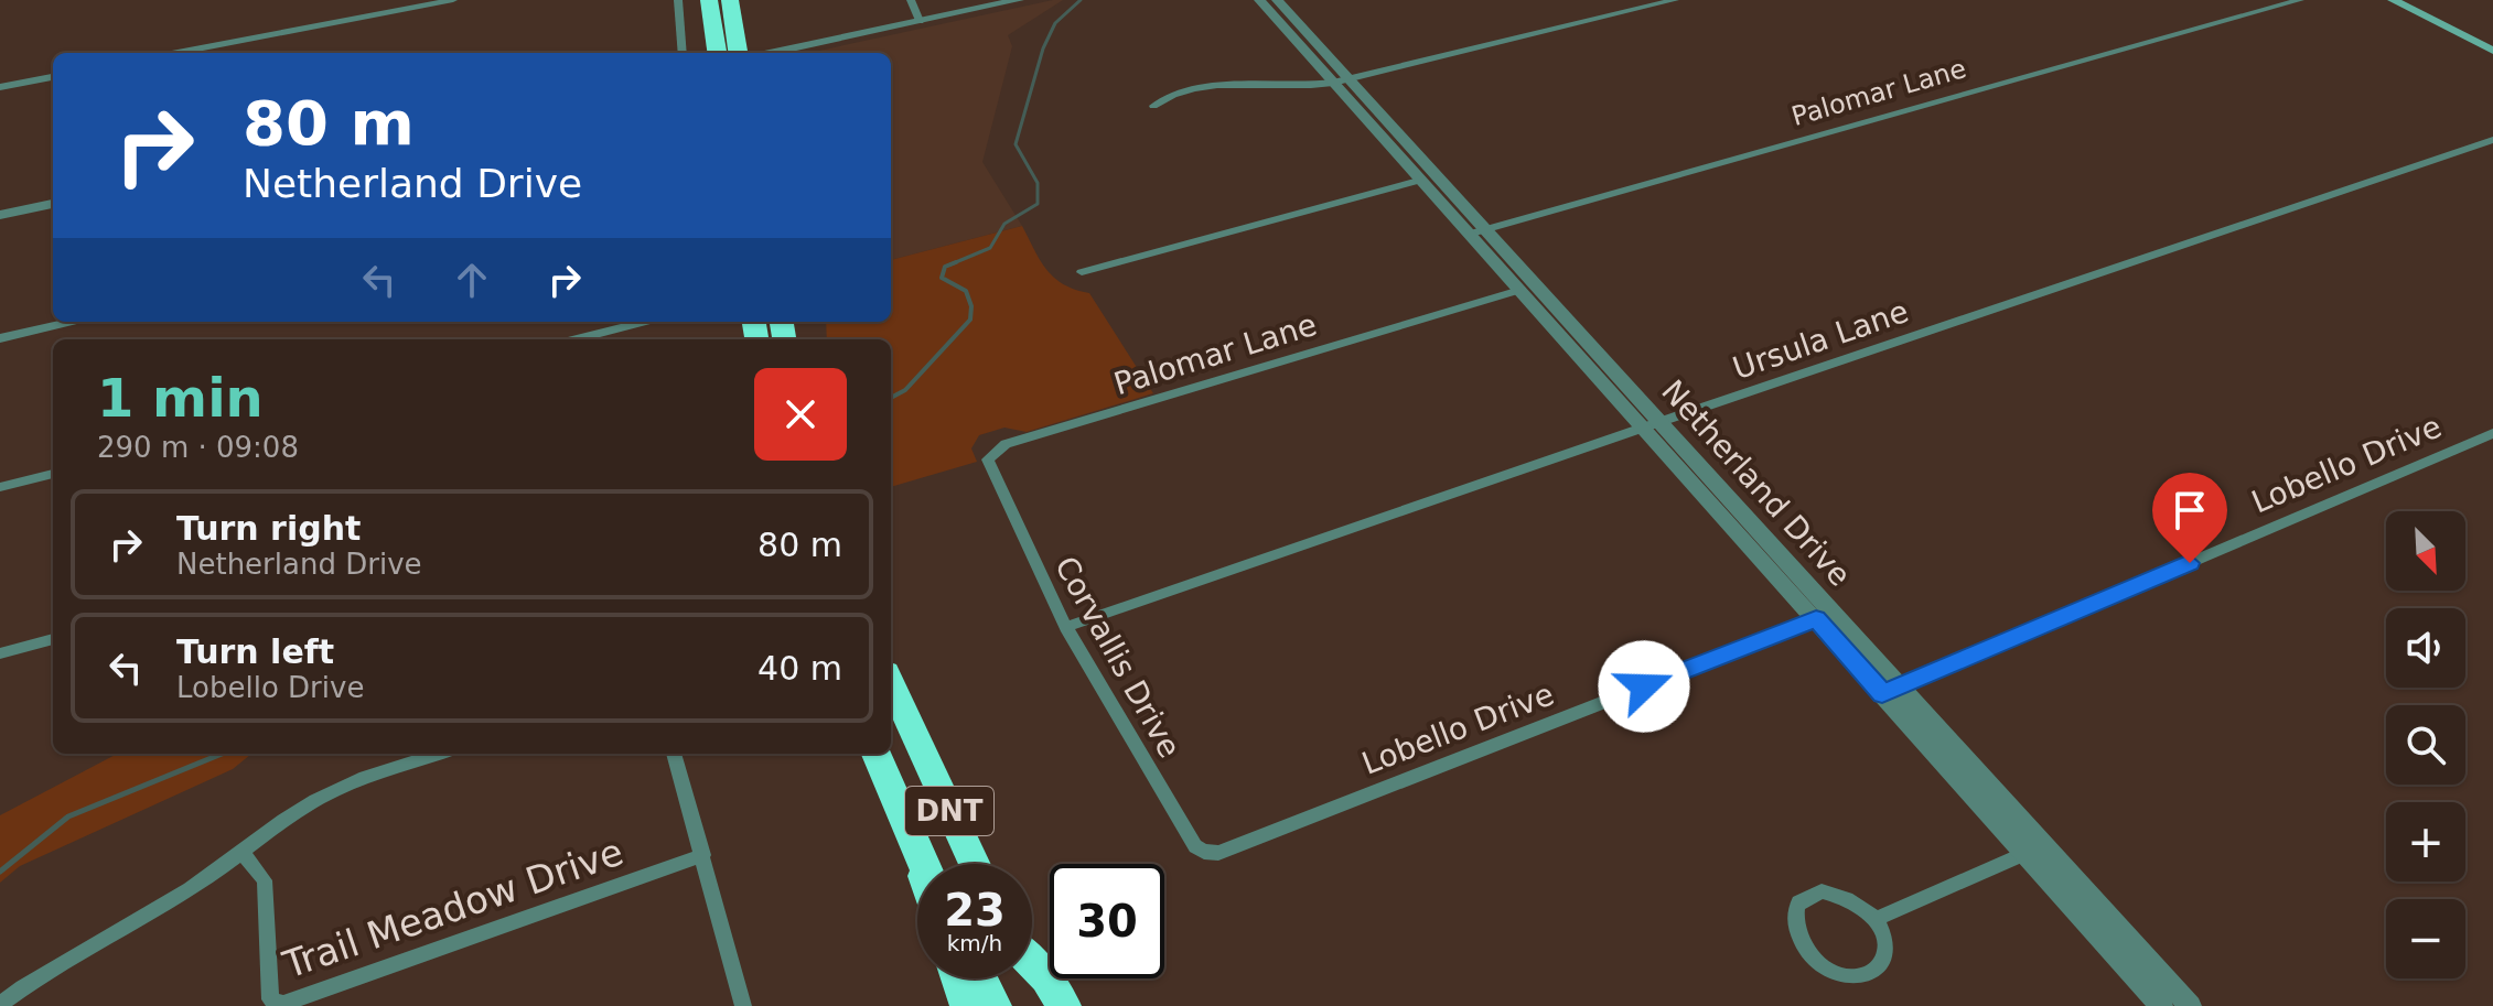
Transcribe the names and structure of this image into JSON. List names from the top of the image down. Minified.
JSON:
{"streets":{"highway":["DNT"],"street":["Palomar Lane","Ursula Lane","Lobello Drive","Netherland Drive","Corvallis Drive","Trail Meadow Drive"]},"crossings":[["Palomar Lane","Netherland Drive"],["Palomar Lane","Corvallis Drive"],["Ursula Lane","Netherland Drive"],["Ursula Lane","Corvallis Drive"],["Lobello Drive","Netherland Drive"],["Lobello Drive","Corvallis Drive"]],"north":"bottom right","page":{"turn":["80 m","Netherland Drive"],"heading":["1 min","290 m · 09:08"],"list":[{"name":"Turn right","note":"Netherland Drive","value":"80 m"},{"name":"Turn left","note":"Lobello Drive","value":"40 m"}],"map_buttons":["+","−"],"speed":"23 km/h","limit":"30"}}
